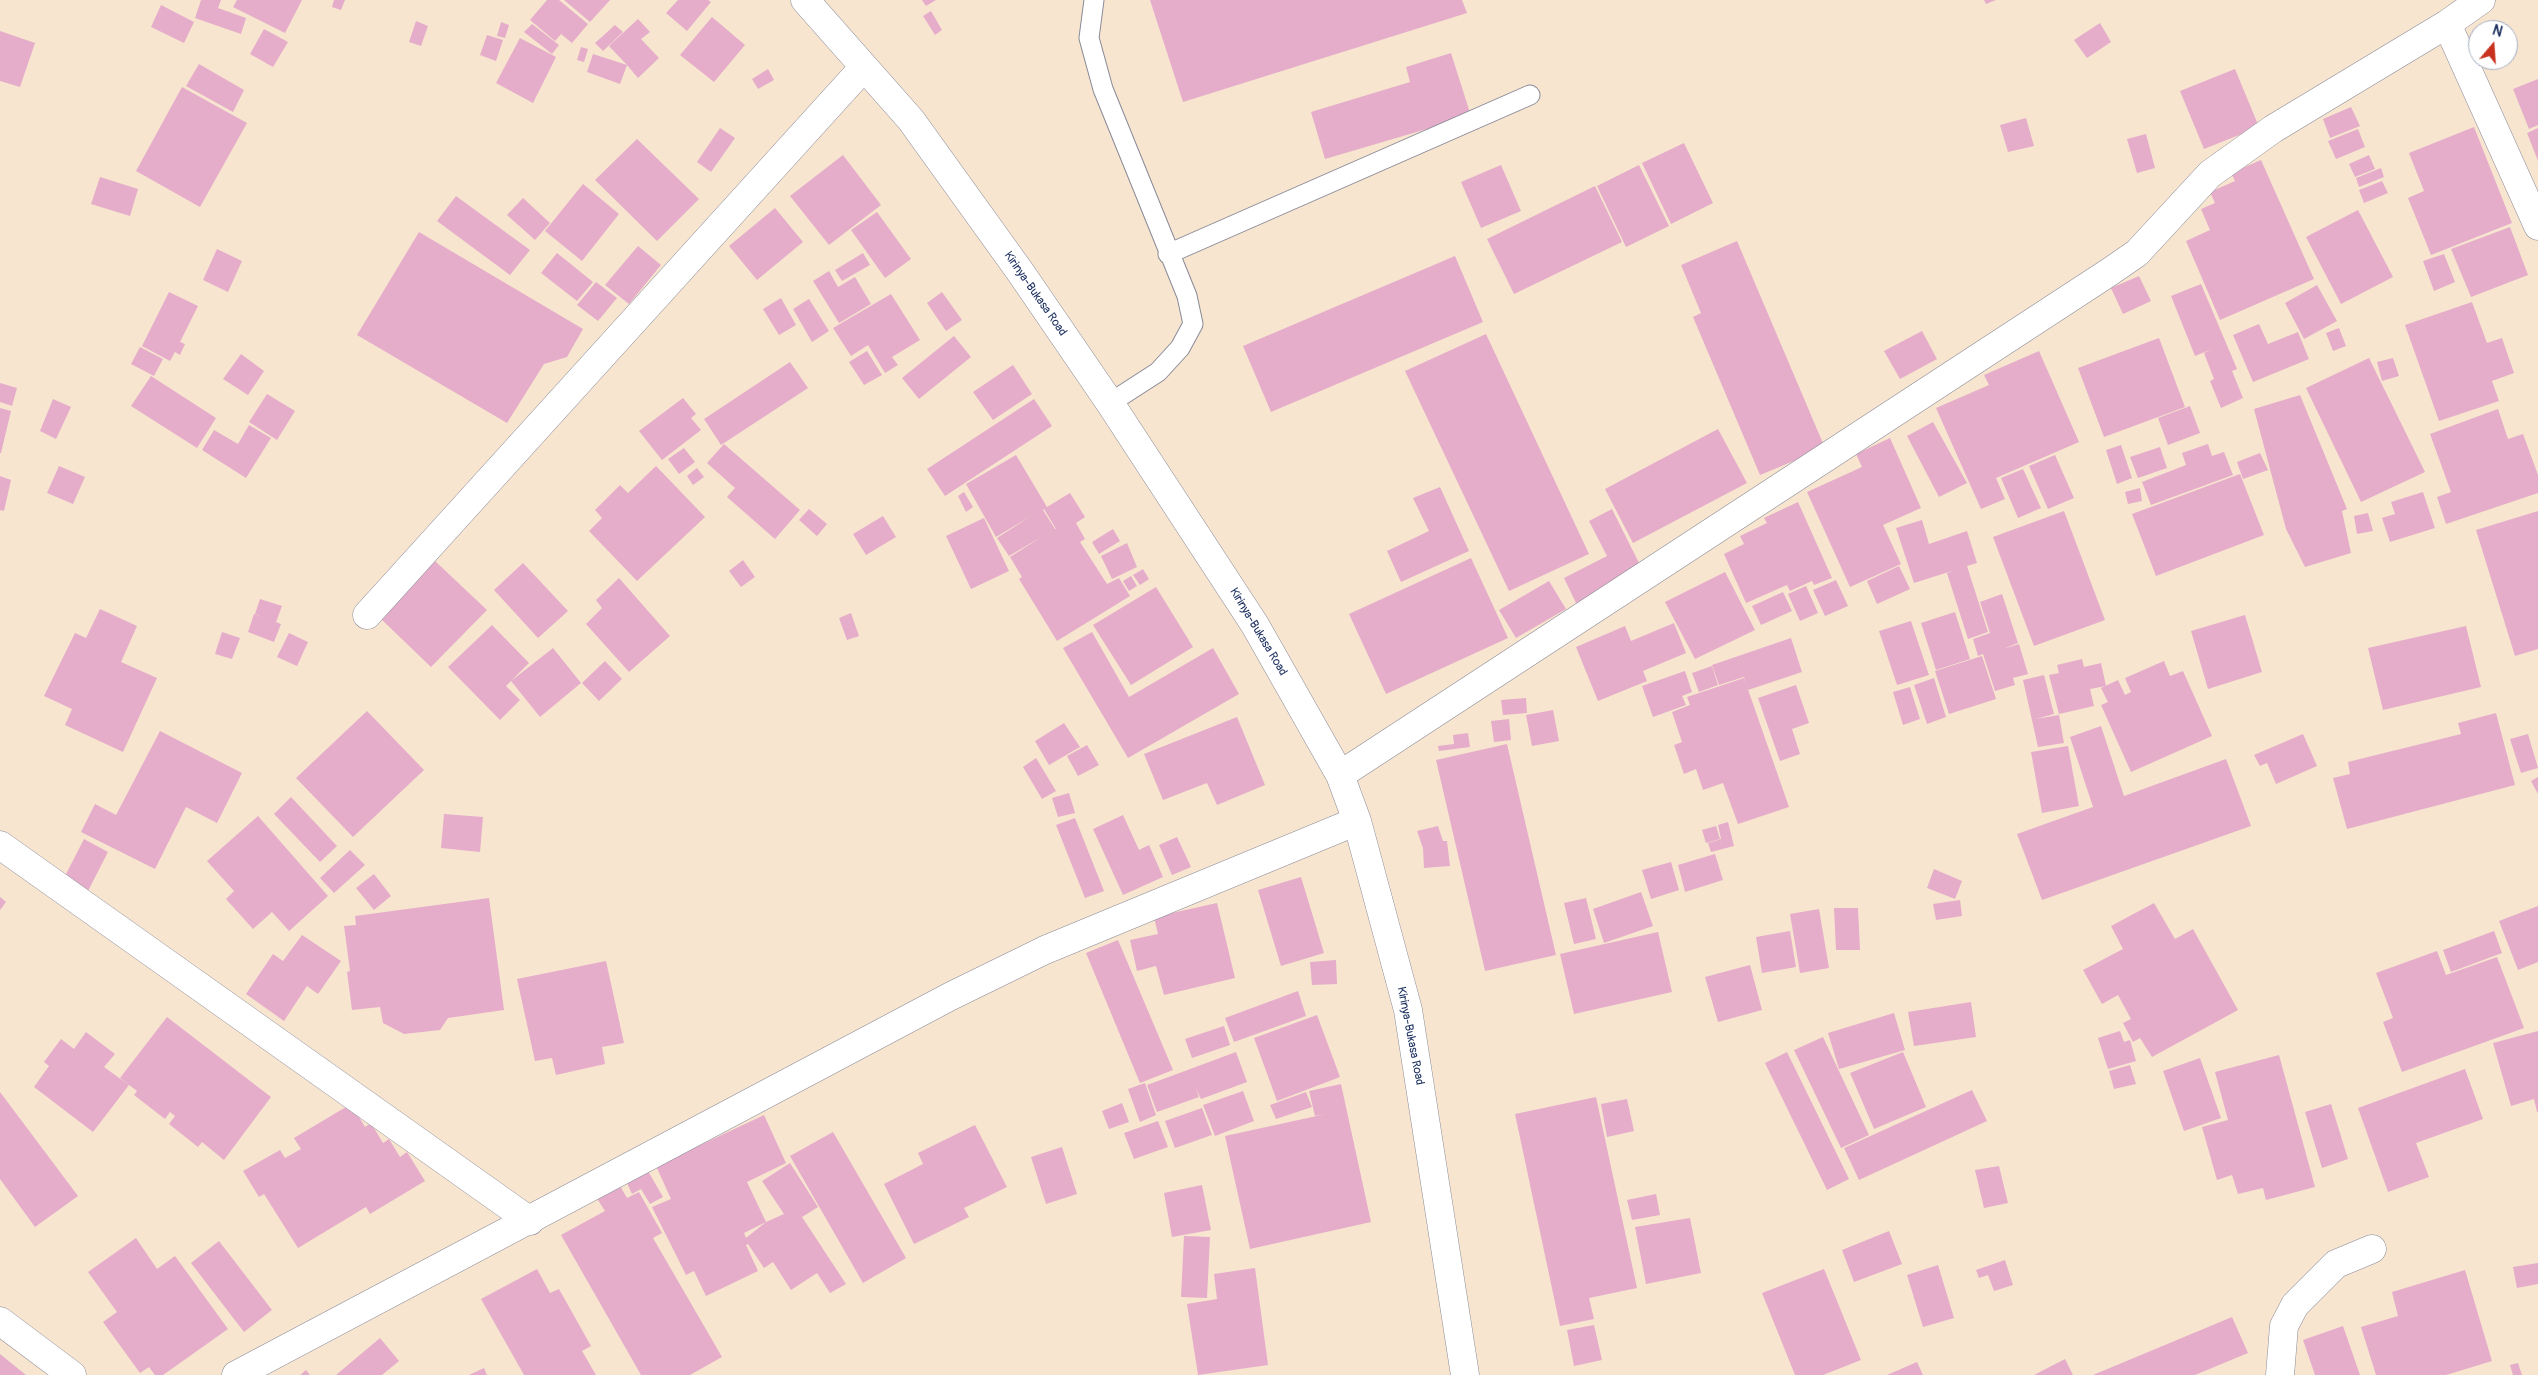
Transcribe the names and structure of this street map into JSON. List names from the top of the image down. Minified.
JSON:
{"streets":{"street":["Kirinya-Bukasa Road"]},"north":"top"}
